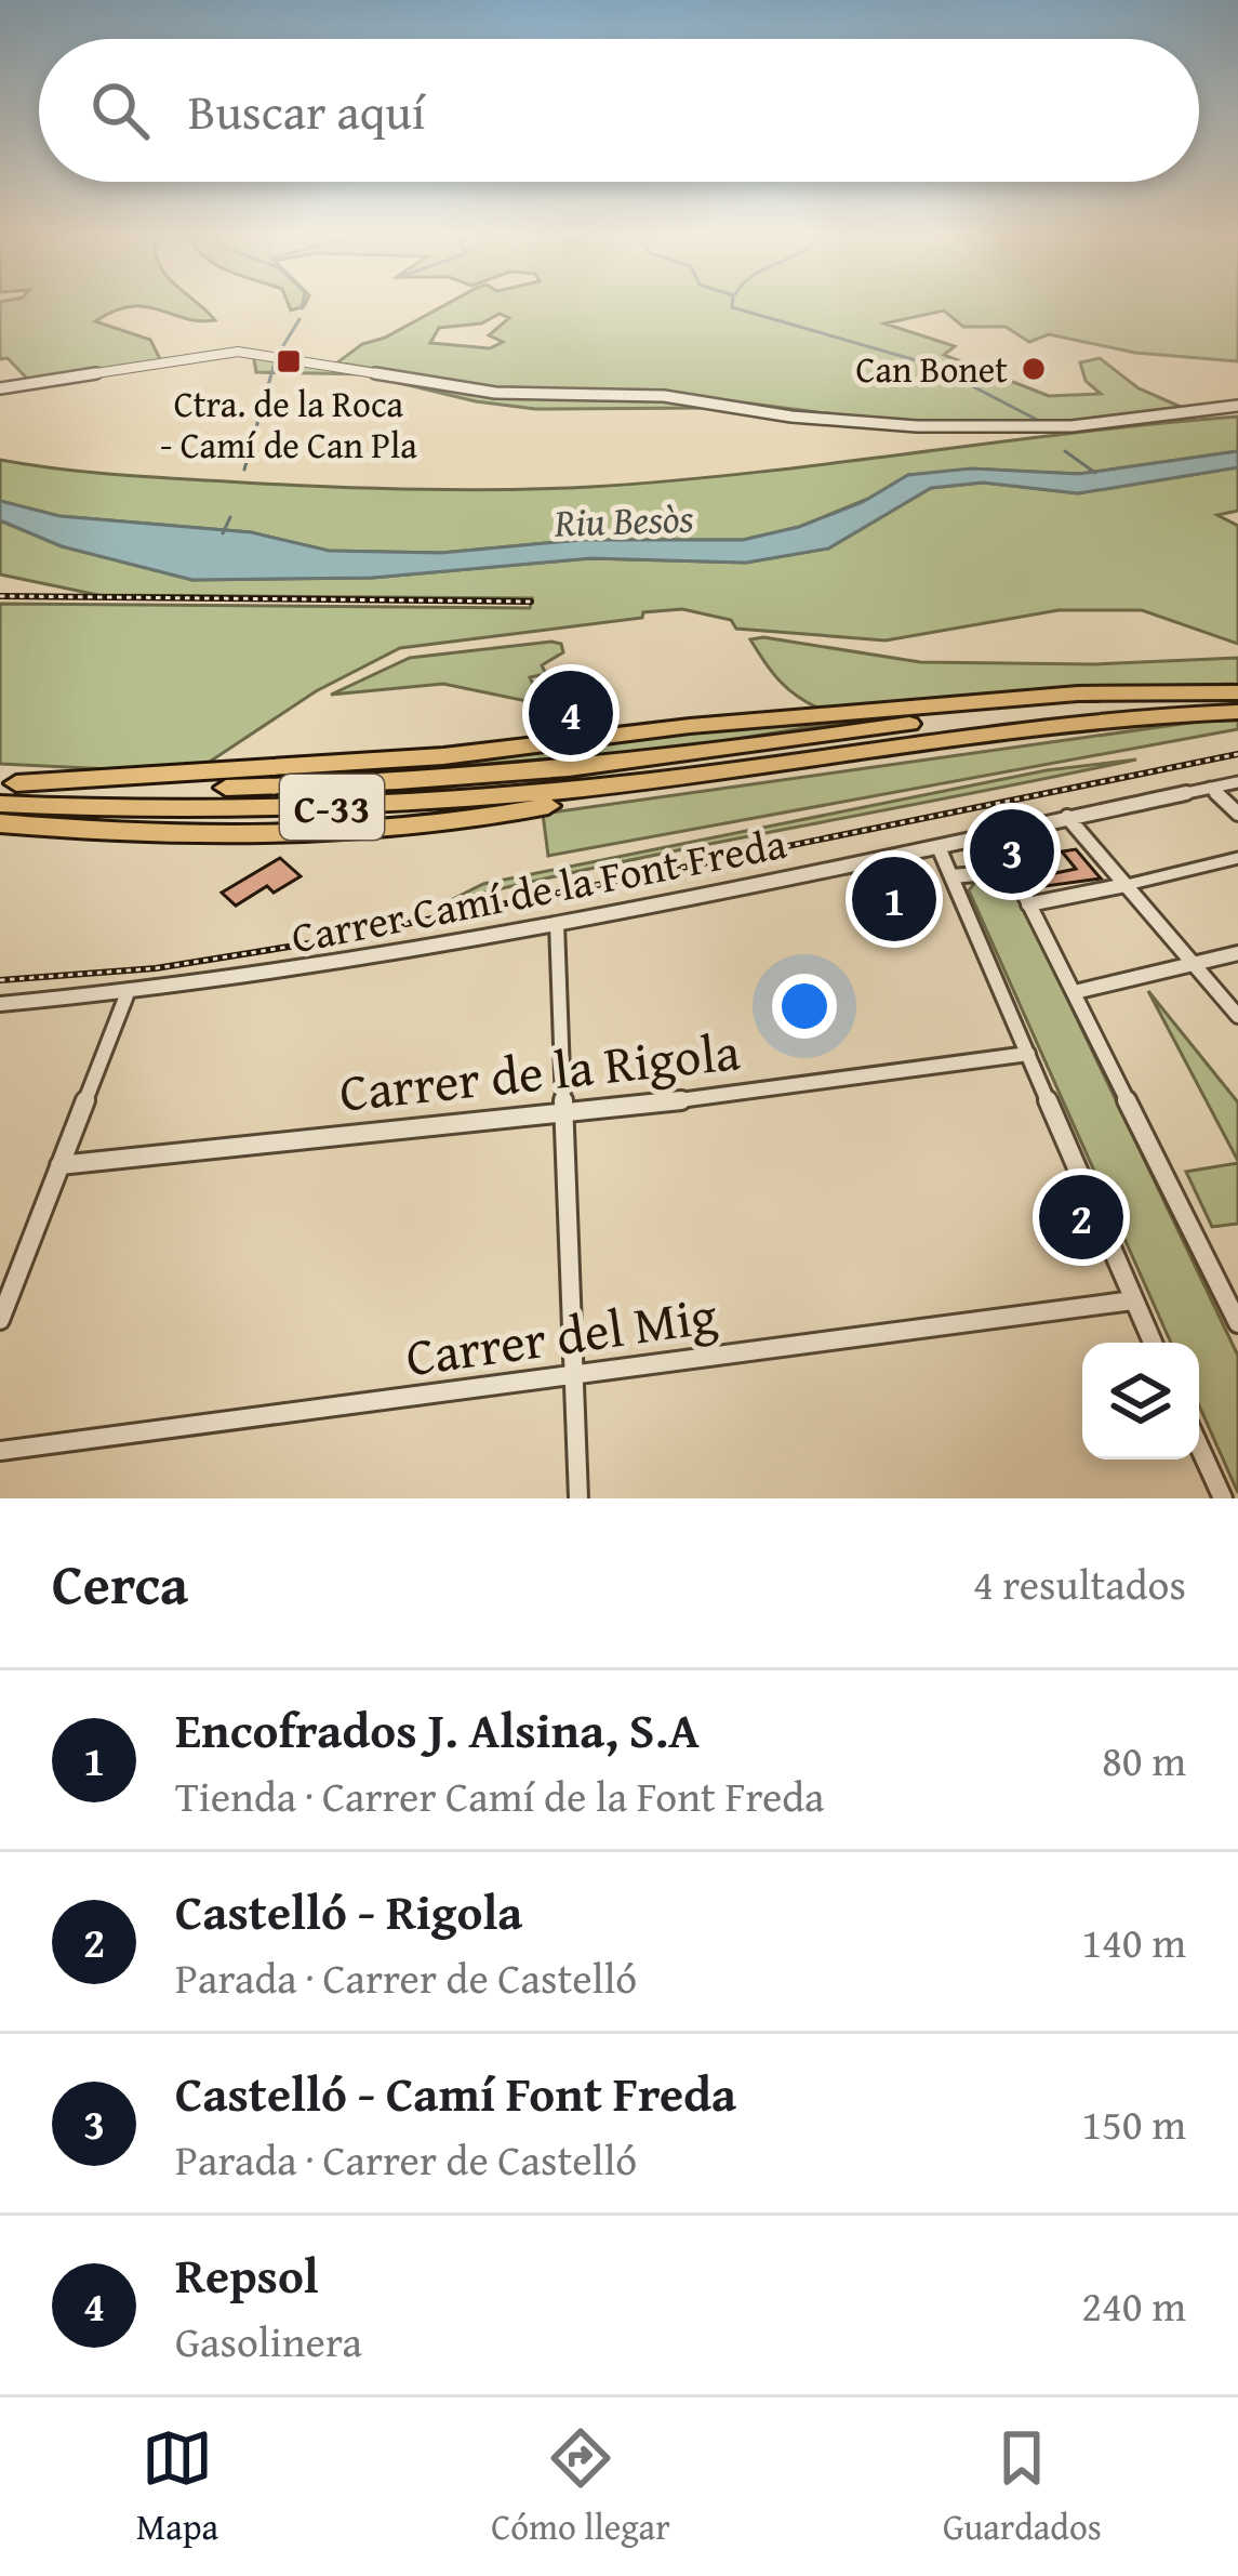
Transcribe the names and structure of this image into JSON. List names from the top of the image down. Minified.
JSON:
{"streets":{"highway":["C-33"],"street":["Carrer Camí de la Font Freda","Carrer de la Rigola","Carrer del Mig"]},"water":["Riu Besòs"],"places":{"transit":["Ctra. de la Roca - Camí de Can Pla"],"other":["Can Bonet"]},"page":{"search":"Buscar aquí","pins":["4","3","1","2"],"heading":["Cerca","4 resultados"],"list":[{"mark":"1","name":"Encofrados J. Alsina, S.A","note":"Tienda · Carrer Camí de la Font Freda","value":"80 m"},{"mark":"2","name":"Castelló - Rigola","note":"Parada · Carrer de Castelló","value":"140 m"},{"mark":"3","name":"Castelló - Camí Font Freda","note":"Parada · Carrer de Castelló","value":"150 m"},{"mark":"4","name":"Repsol","note":"Gasolinera","value":"240 m"}],"nav":["Mapa","Cómo llegar","Guardados"]}}
